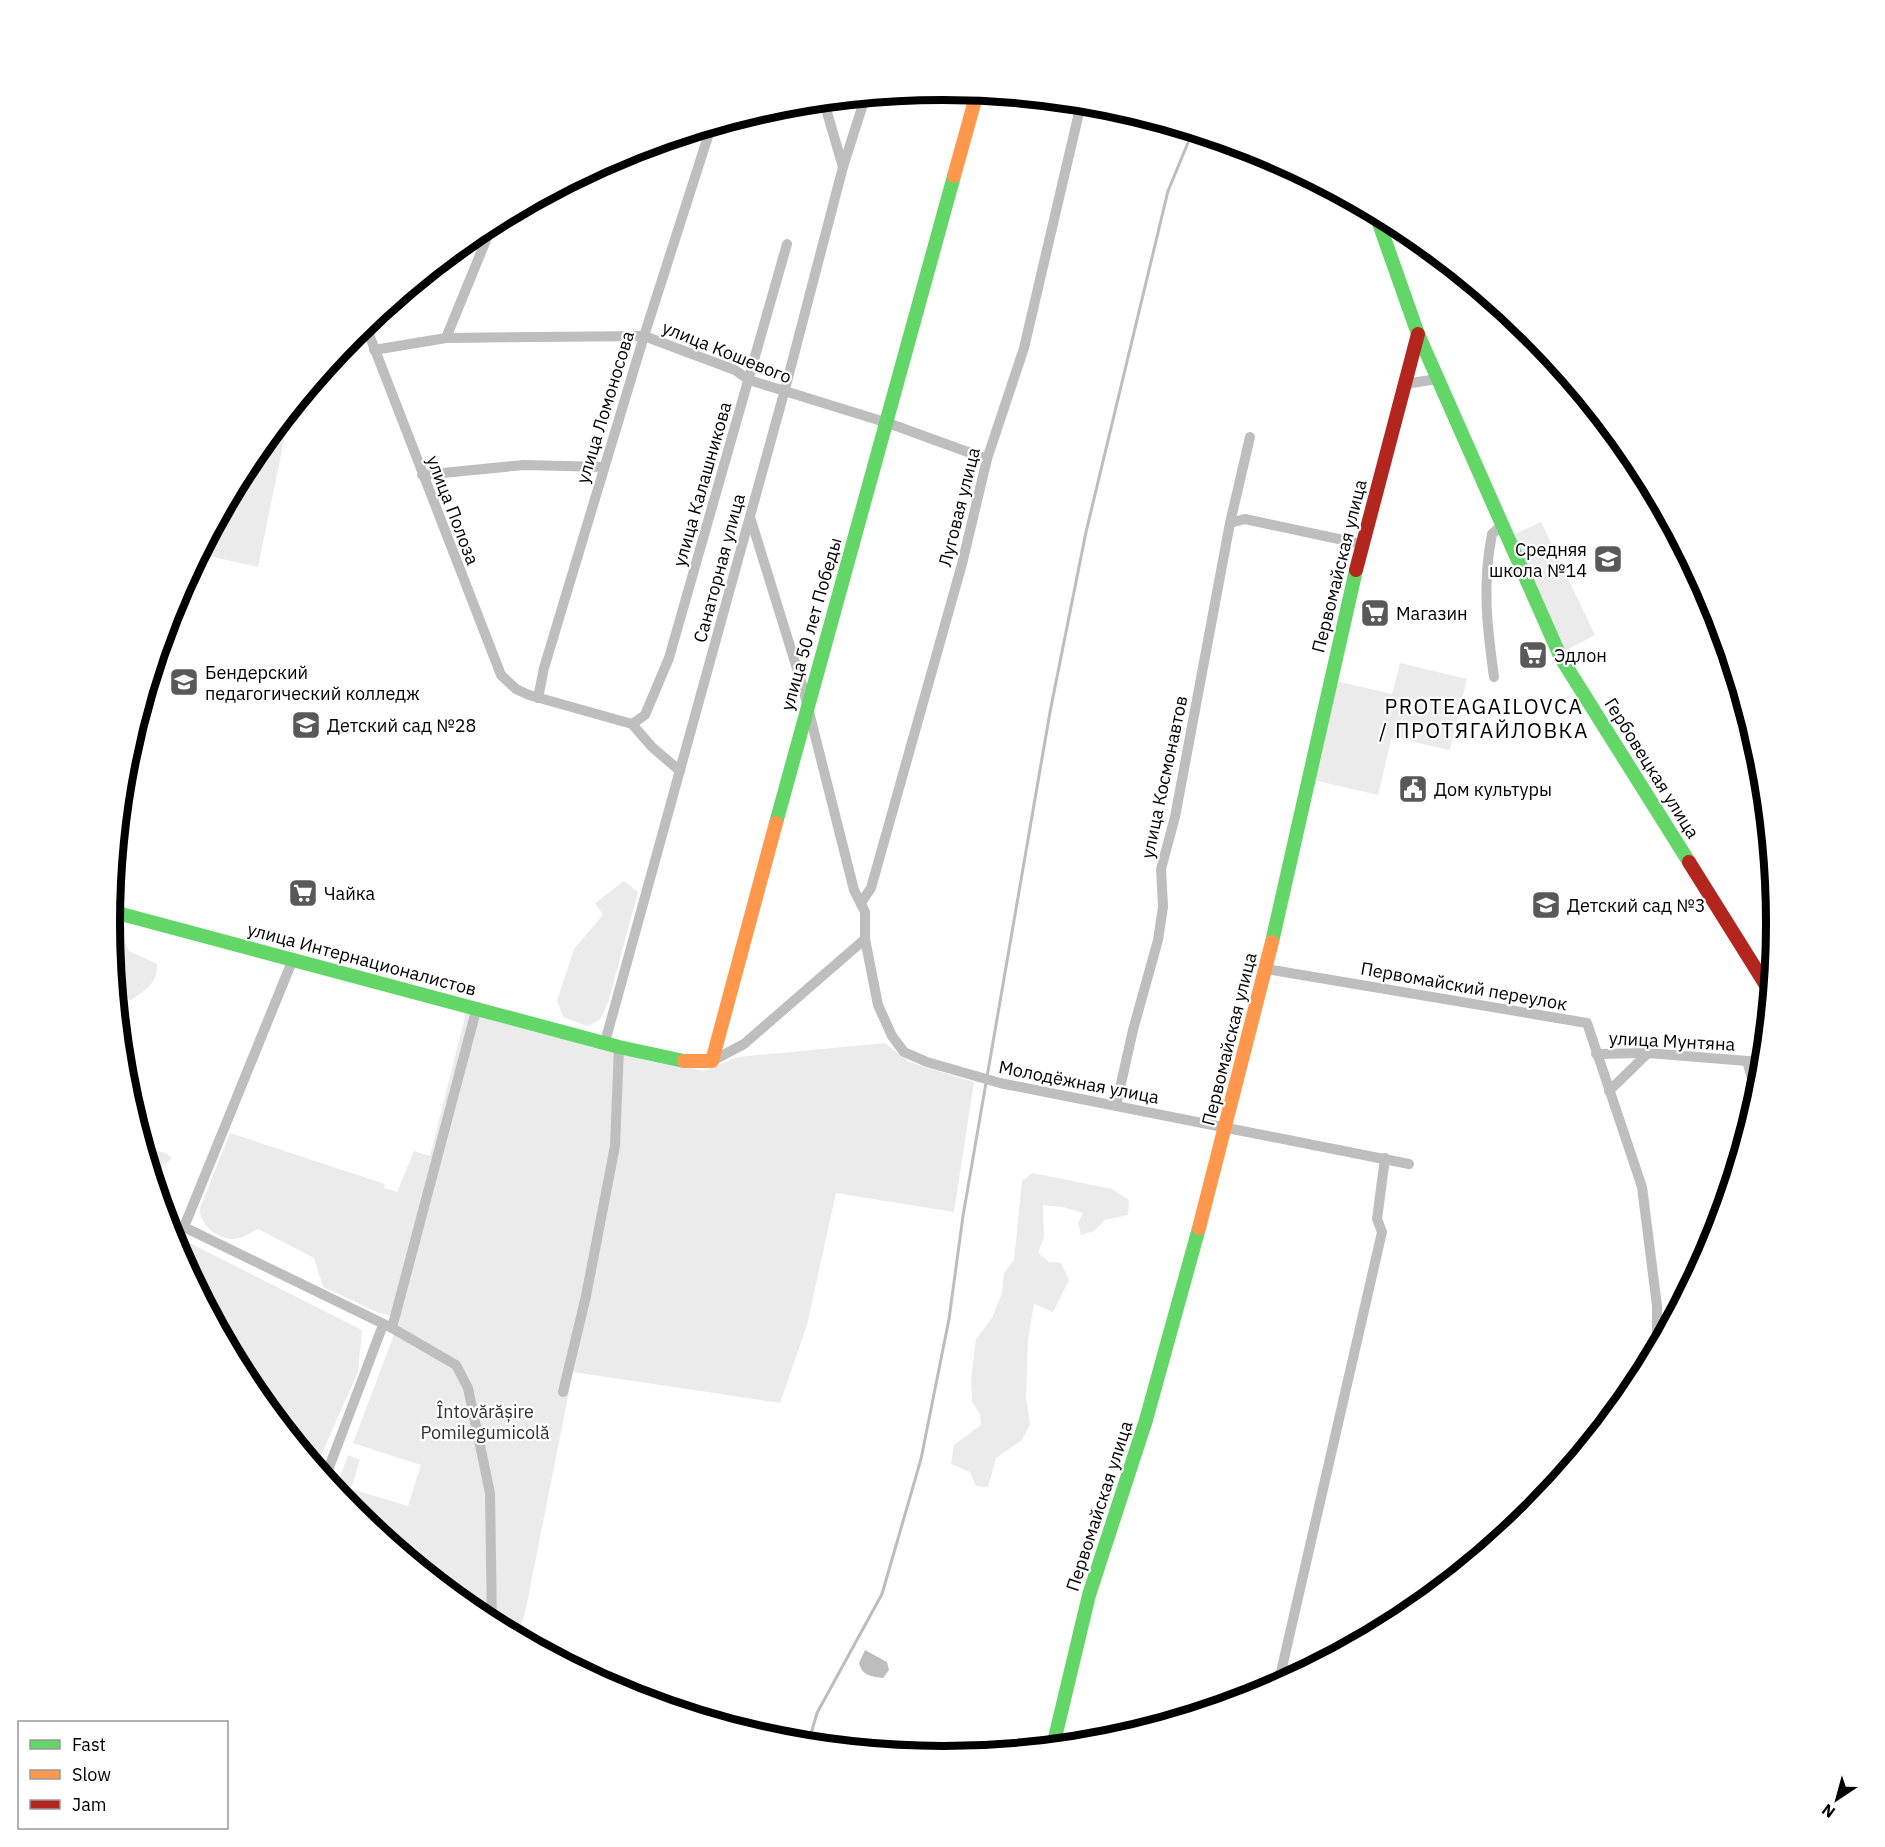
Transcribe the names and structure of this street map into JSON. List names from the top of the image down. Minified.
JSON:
{"streets":{"street":["улица Кошевого","улица Ломоносова","улица Калашникова","Луговая улица","улица Полоза","Первомайская улица","Санаторная улица","улица 50 лет Победы","Гербовецкая улица","улица Космонавтов","улица Интернационалистов","Первомайский переулок","улица Мунтяна","Молодёжная улица"]},"crossings":[["улица Кошевого","улица Ломоносова"],["улица Кошевого","улица Калашникова"],["улица Кошевого","Луговая улица"],["улица Кошевого","улица Полоза"],["улица Кошевого","Санаторная улица"],["улица Кошевого","улица 50 лет Победы"],["улица Ломоносова","улица Полоза"],["улица Калашникова","улица Полоза"],["Луговая улица","Молодёжная улица"],["Первомайская улица","Гербовецкая улица"],["Первомайская улица","Первомайский переулок"],["Первомайская улица","Молодёжная улица"],["Санаторная улица","улица Интернационалистов"],["Санаторная улица","Молодёжная улица"],["улица 50 лет Победы","Молодёжная улица"],["улица Космонавтов","Молодёжная улица"],["Первомайский переулок","улица Мунтяна"]],"districts":["PROTEAGAILOVCA / ПРОТЯГАЙЛОВКА"],"parks":["Întovărășire Pomilegumicolă"],"places":{"school or university":["Средняя школа №14","Бендерский педагогический колледж","Детский сад №28","Детский сад №3"],"supermarket":["Магазин","Эдлон","Чайка"],"public building":["Дом культуры"]},"legend":["Fast","Slow","Jam"],"north":"bottom left"}
